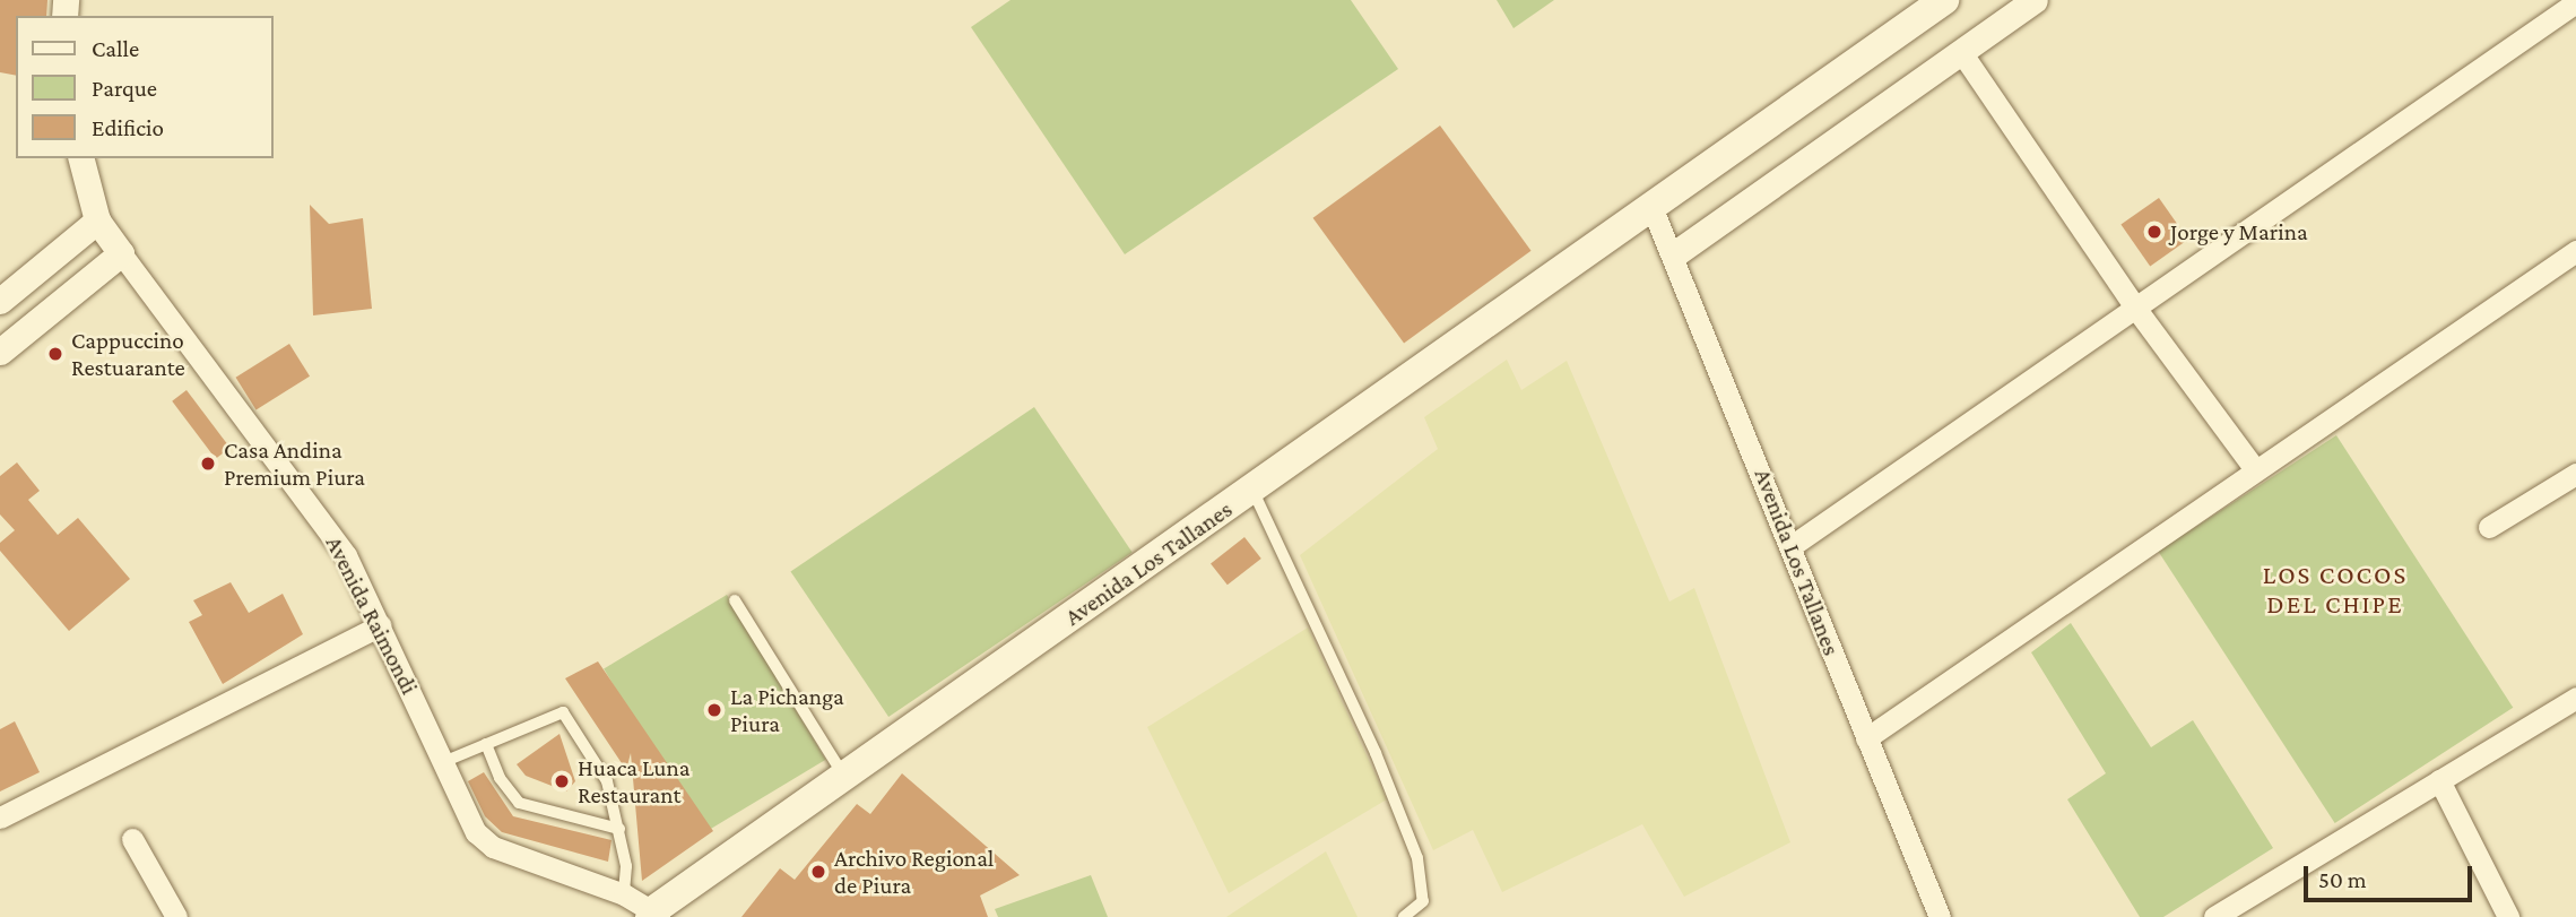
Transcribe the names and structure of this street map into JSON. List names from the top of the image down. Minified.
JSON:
{"streets":{"main road":["Avenida Los Tallanes"],"street":["Avenida Raimondi"]},"crossings":[["Avenida Los Tallanes","Avenida Raimondi"]],"districts":["LOS COCOS DEL CHIPE"],"places":["Jorge y Marina","Cappuccino Restuarante","Casa Andina Premium Piura","La Pichanga Piura","Huaca Luna Restaurant","Archivo Regional de Piura"],"legend":["Calle","Parque","Edificio"],"scale_bar":"50 m"}
